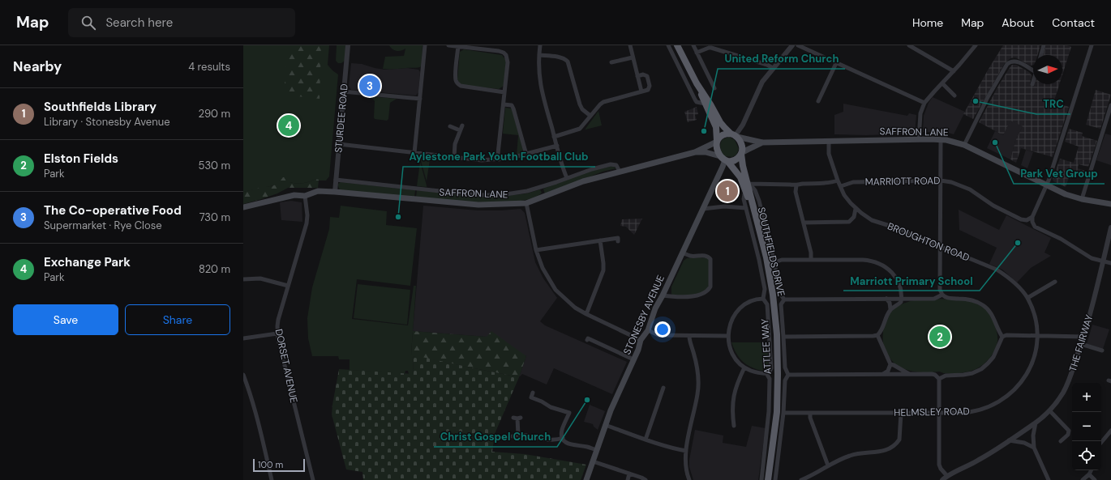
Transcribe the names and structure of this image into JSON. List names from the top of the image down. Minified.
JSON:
{"streets":{"highway":["ATTLEE WAY"],"main road":["SAFFRON LANE","STONESBY AVENUE"],"street":["STURDEE ROAD","MARRIOTT ROAD","BROUGHTON ROAD","SOUTHFIELDS DRIVE","THE FAIRWAY","DORSET AVENUE","HELMSLEY ROAD"]},"crossings":[["STURDEE ROAD","SAFFRON LANE"],["SAFFRON LANE","BROUGHTON ROAD"],["SAFFRON LANE","STONESBY AVENUE"],["SAFFRON LANE","ATTLEE WAY"],["SAFFRON LANE","DORSET AVENUE"],["MARRIOTT ROAD","BROUGHTON ROAD"],["BROUGHTON ROAD","HELMSLEY ROAD"],["SOUTHFIELDS DRIVE","STONESBY AVENUE"],["SOUTHFIELDS DRIVE","ATTLEE WAY"],["SOUTHFIELDS DRIVE","HELMSLEY ROAD"],["STONESBY AVENUE","ATTLEE WAY"]],"places":["TRC","United Reform Church","Park Vet Group","Aylestone Park Youth Football Club","Marriott Primary School","Christ Gospel Church"],"scale_bar":"100 m","north":"right","page":{"header":"Map","search":"Search here","nav":["Home","Map","About","Contact"],"heading":["Nearby","4 results"],"pins":["3","4","1","2"],"list":[{"mark":"1","name":"Southfields Library","note":"Library · Stonesby Avenue","value":"290 m"},{"mark":"2","name":"Elston Fields","note":"Park","value":"530 m"},{"mark":"3","name":"The Co-operative Food","note":"Supermarket · Rye Close","value":"730 m"},{"mark":"4","name":"Exchange Park","note":"Park","value":"820 m"}],"buttons":["Save","Share"],"map_buttons":["+","−"],"scale":"100 m"}}
